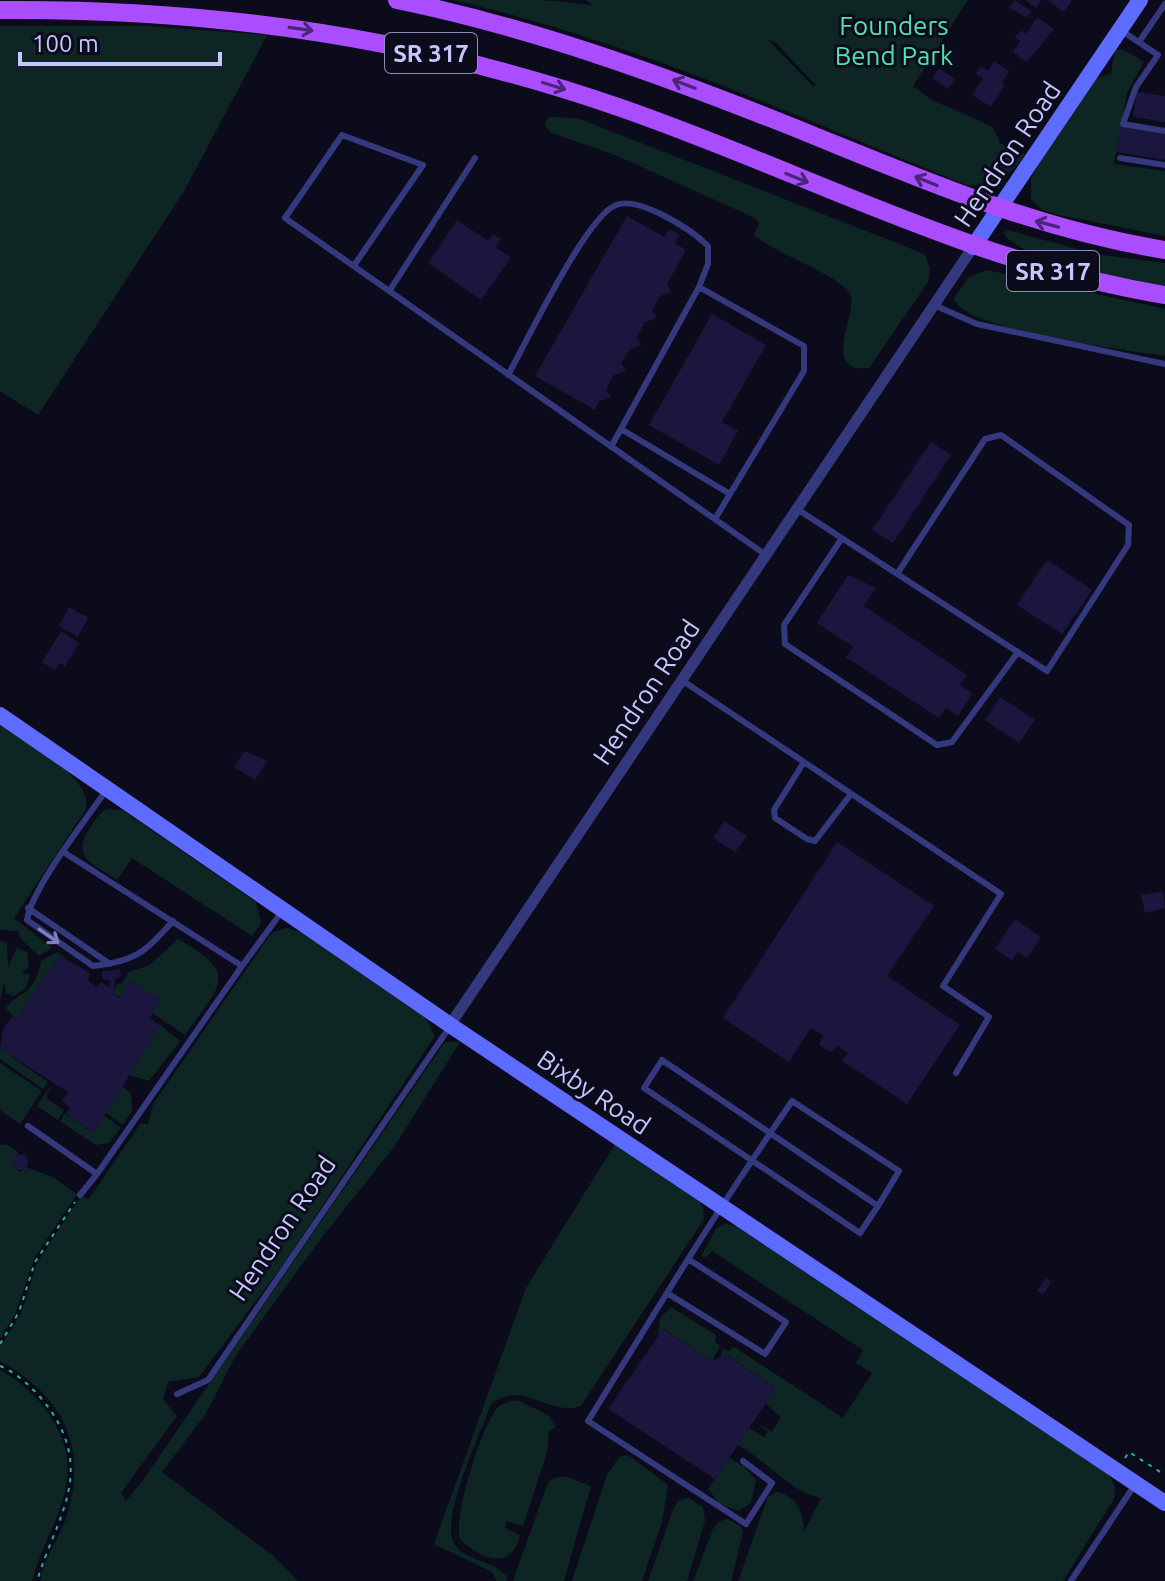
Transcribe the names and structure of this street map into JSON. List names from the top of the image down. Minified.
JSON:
{"streets":{"main road":["SR 317"],"street":["Hendron Road","Bixby Road"]},"crossings":[["SR 317","Hendron Road"],["Hendron Road","Bixby Road"]],"parks":["Founders Bend Park"],"scale_bar":"100 m"}
